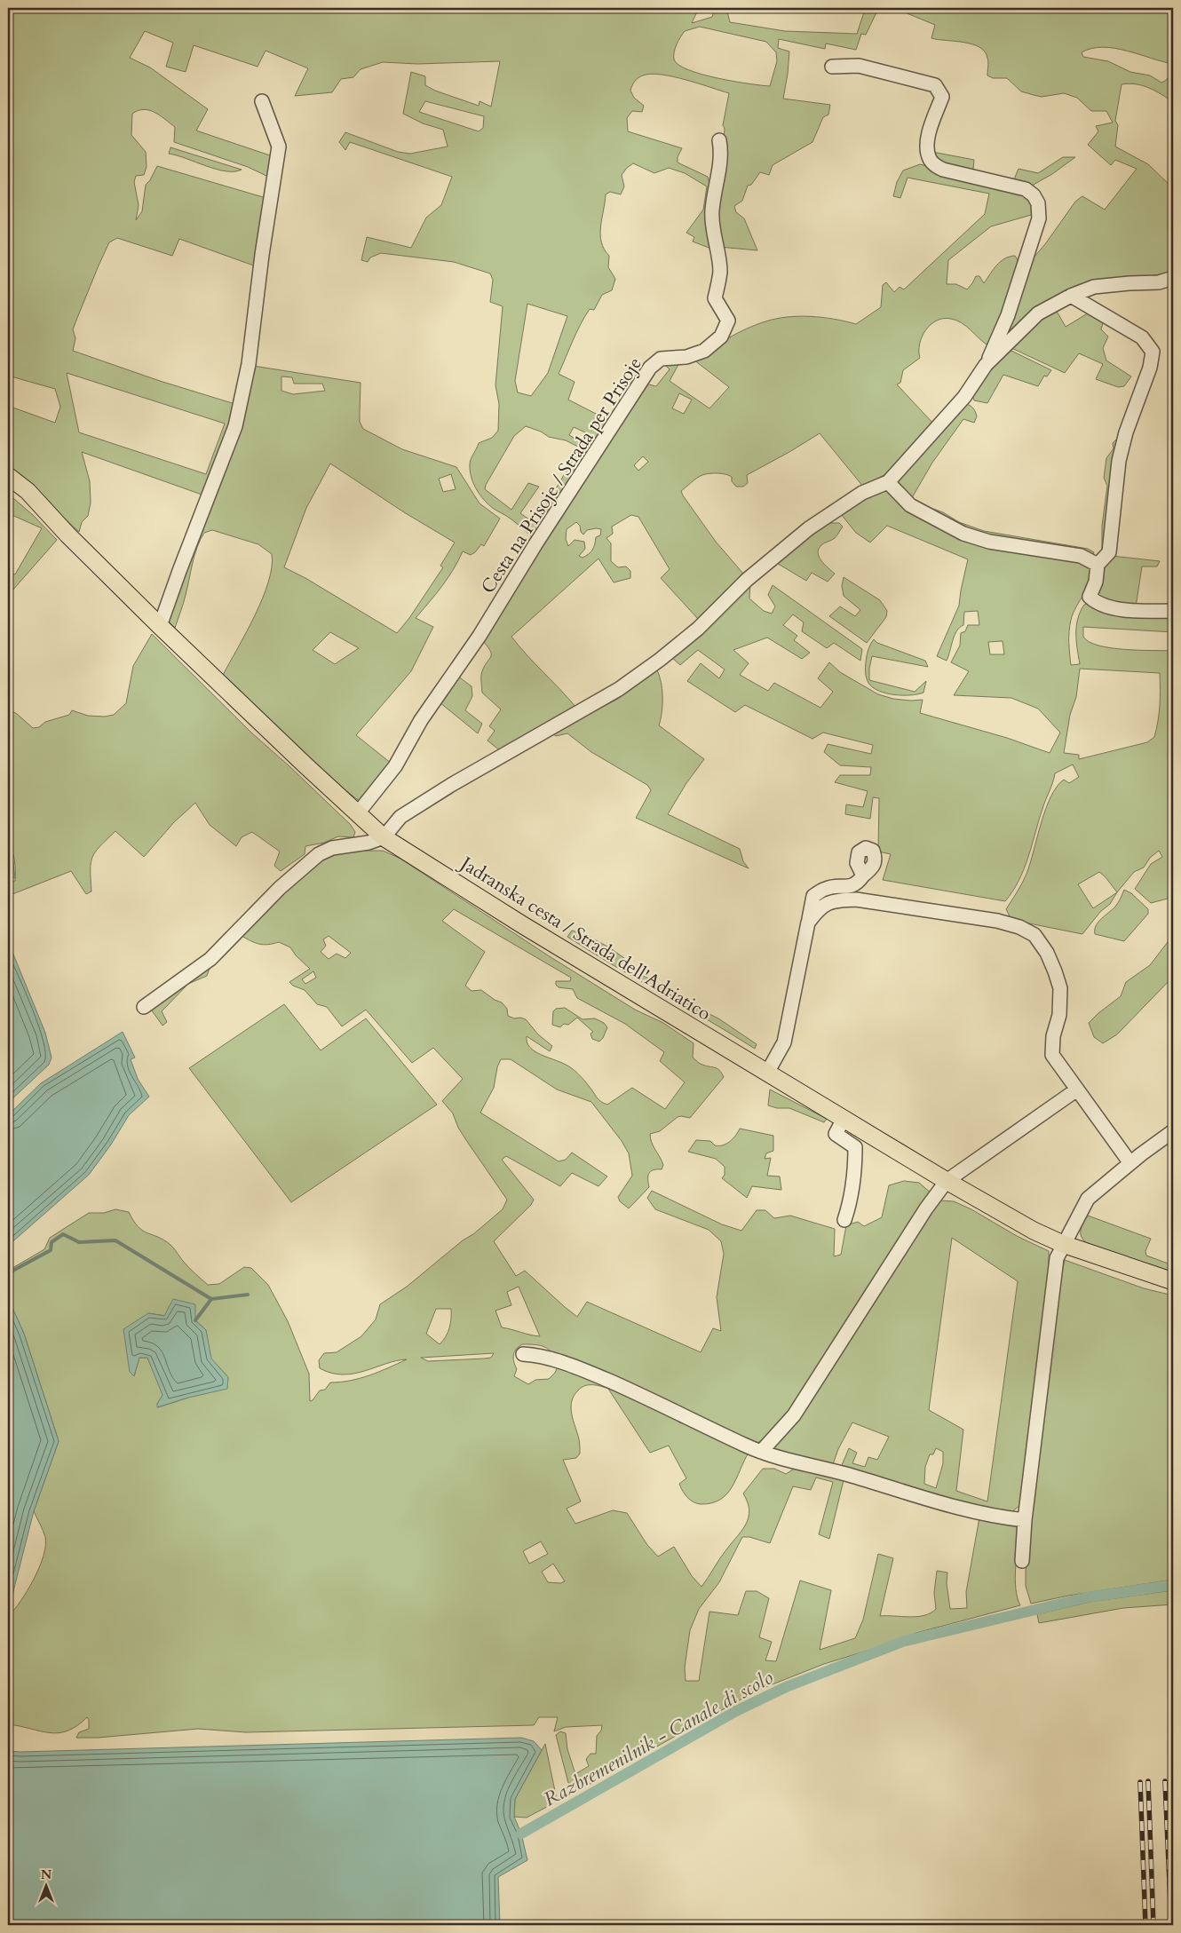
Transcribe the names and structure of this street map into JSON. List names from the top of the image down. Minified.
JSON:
{"streets":{"main road":["Jadranska cesta / Strada dell'Adriatico"],"street":["Cesta na Prisoje / Strada per Prisoje"]},"crossings":[["Cesta na Prisoje / Strada per Prisoje","Jadranska cesta / Strada dell'Adriatico"]],"water":["Razbremenilnik - Canale di scolo"],"north":"top"}
